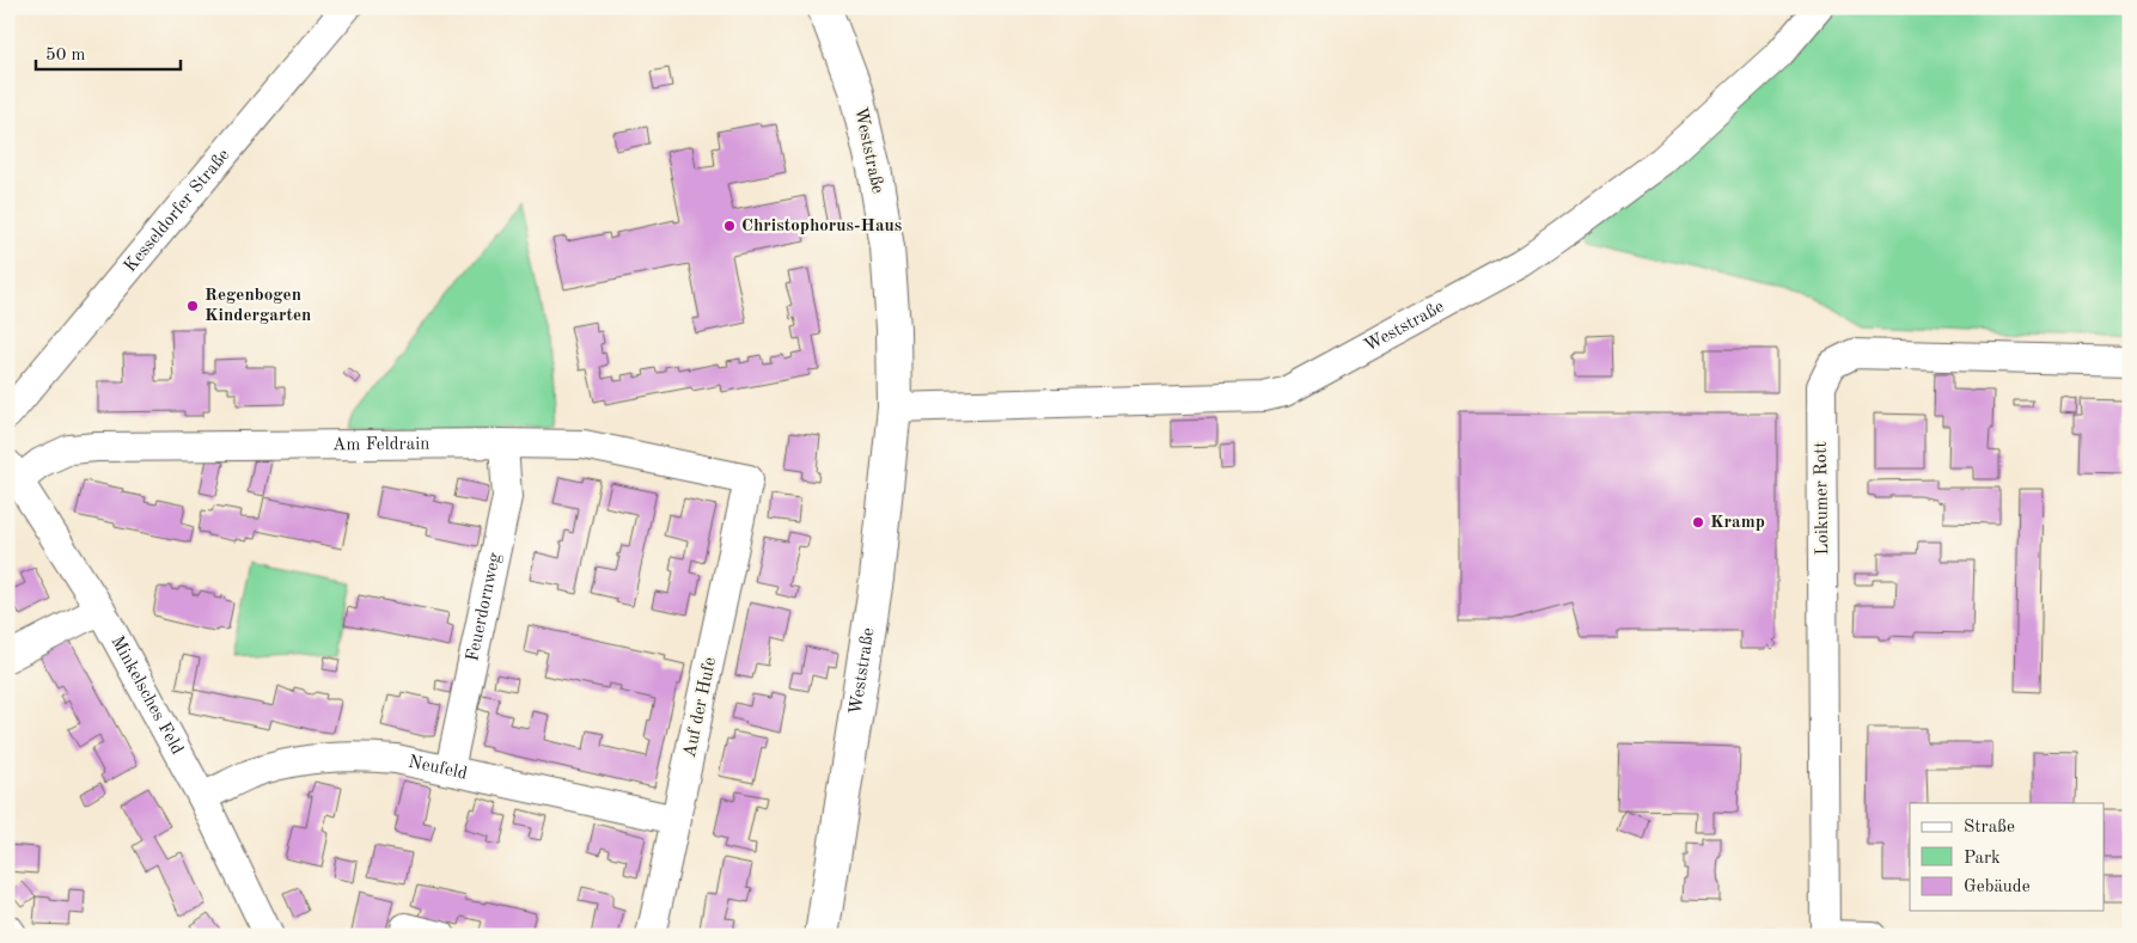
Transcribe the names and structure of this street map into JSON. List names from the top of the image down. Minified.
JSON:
{"streets":{"main road":["Weststraße"],"street":["Kesseldorfer Straße","Am Feldrain","Loikumer Rott","Feuerdornweg","Minkelsches Feld","Auf der Hufe","Neufeld"]},"crossings":[["Am Feldrain","Feuerdornweg"],["Am Feldrain","Minkelsches Feld"],["Am Feldrain","Auf der Hufe"],["Feuerdornweg","Neufeld"],["Minkelsches Feld","Neufeld"],["Auf der Hufe","Neufeld"]],"places":["Christophorus-Haus","Regenbogen Kindergarten","Kramp"],"legend":["Straße","Park","Gebäude"],"scale_bar":"50 m"}
